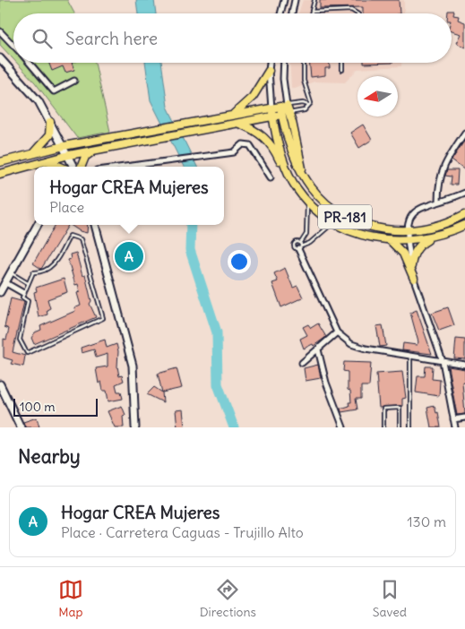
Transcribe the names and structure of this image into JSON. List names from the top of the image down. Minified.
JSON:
{"streets":{"main road":["PR-181"]},"scale_bar":"100 m","north":"left","page":{"search":"Search here","popup":["Hogar CREA Mujeres","Place"],"pins":"A","scale":"100 m","heading":"Nearby","list":[{"mark":"A","name":"Hogar CREA Mujeres","note":"Place · Carretera Caguas - Trujillo Alto","value":"130 m"}],"nav":["Map","Directions","Saved"]}}
